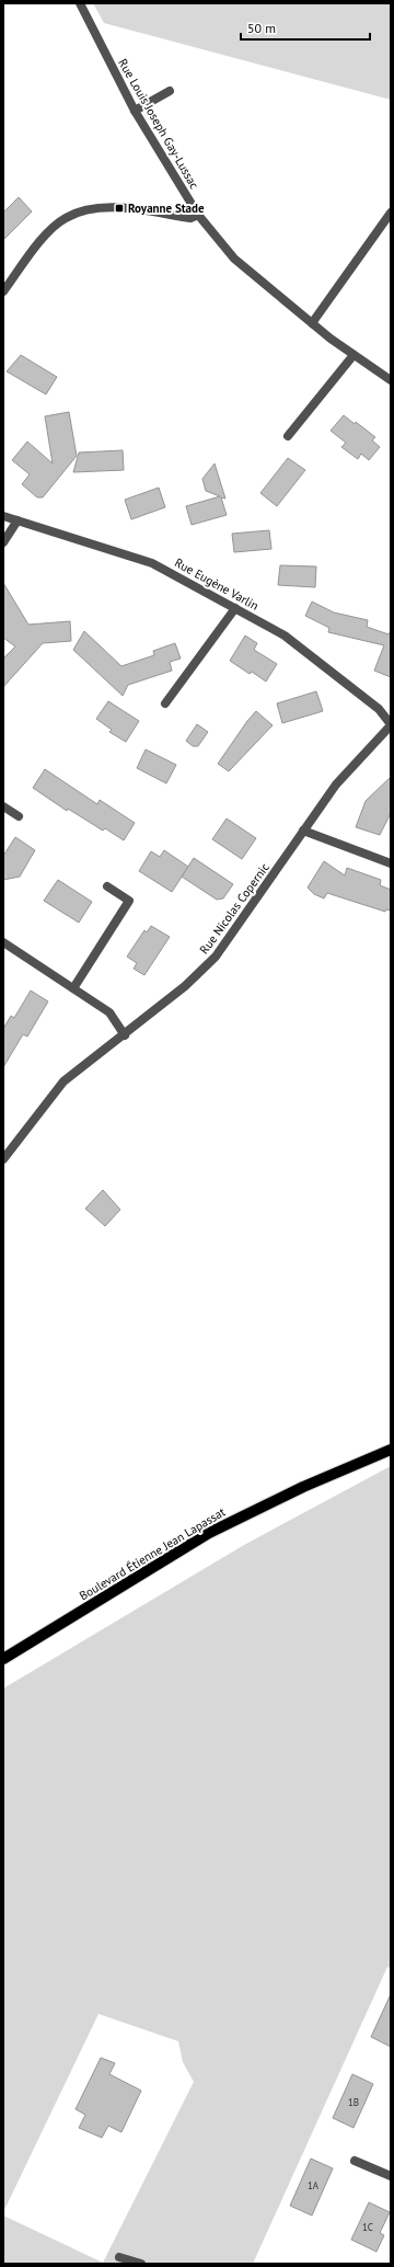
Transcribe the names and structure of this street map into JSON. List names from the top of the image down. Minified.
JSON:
{"streets":{"main road":["Boulevard Étienne Jean Lapassat"],"street":["Rue Louis Joseph Gay-Lussac","Rue Eugène Varlin","Rue Nicolas Copernic"]},"crossings":[["Rue Eugène Varlin","Rue Nicolas Copernic"]],"places":{"transit":["Royanne Stade"]},"house_numbers":["1B","1A","1C"],"scale_bar":"50 m"}
